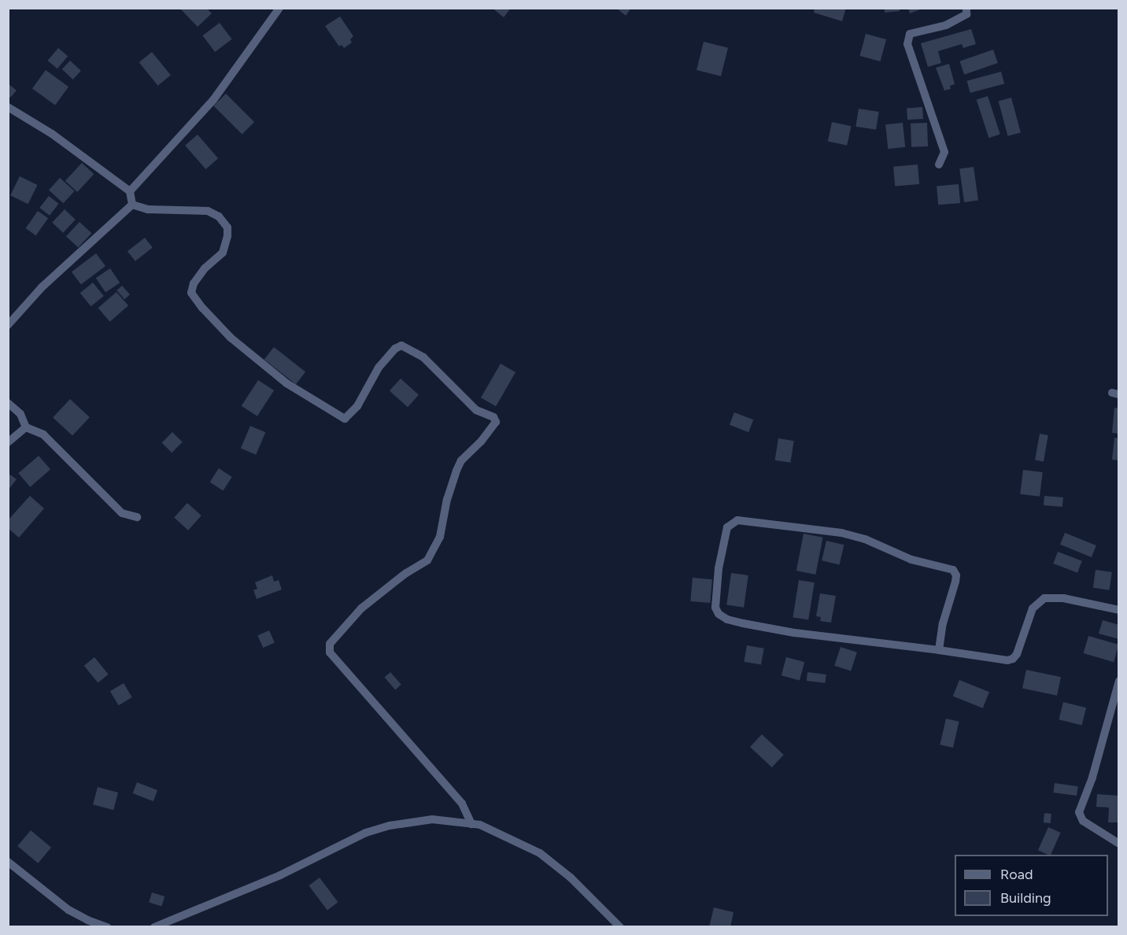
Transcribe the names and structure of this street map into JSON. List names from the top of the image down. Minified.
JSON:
{"legend":["Road","Building"]}
